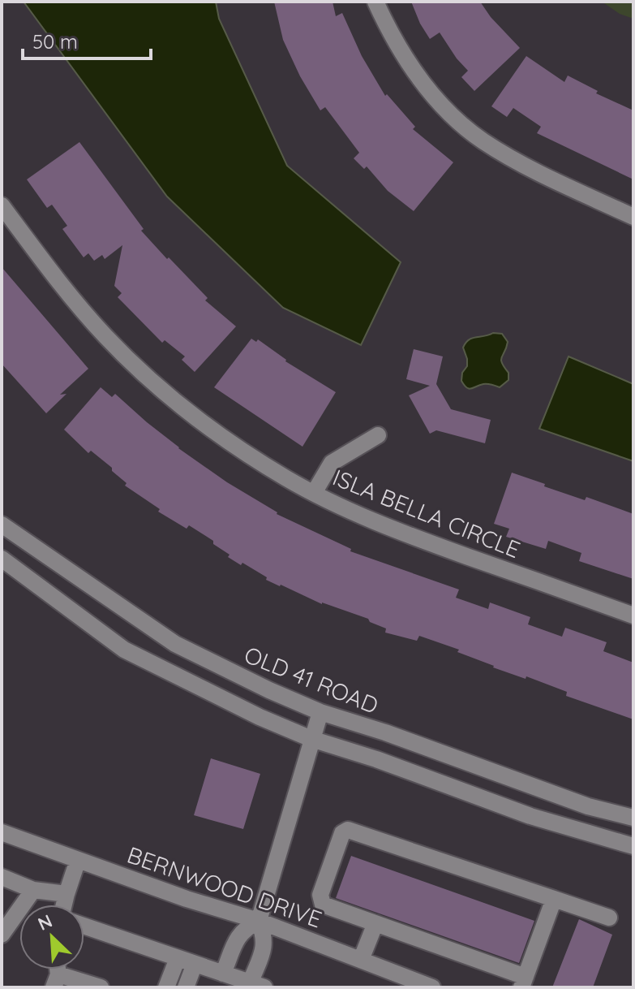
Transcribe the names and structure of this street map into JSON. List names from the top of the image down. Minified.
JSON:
{"streets":{"street":["ISLA BELLA CIRCLE","OLD 41 ROAD","BERNWOOD DRIVE"]},"scale_bar":"50 m","north":"top left"}
